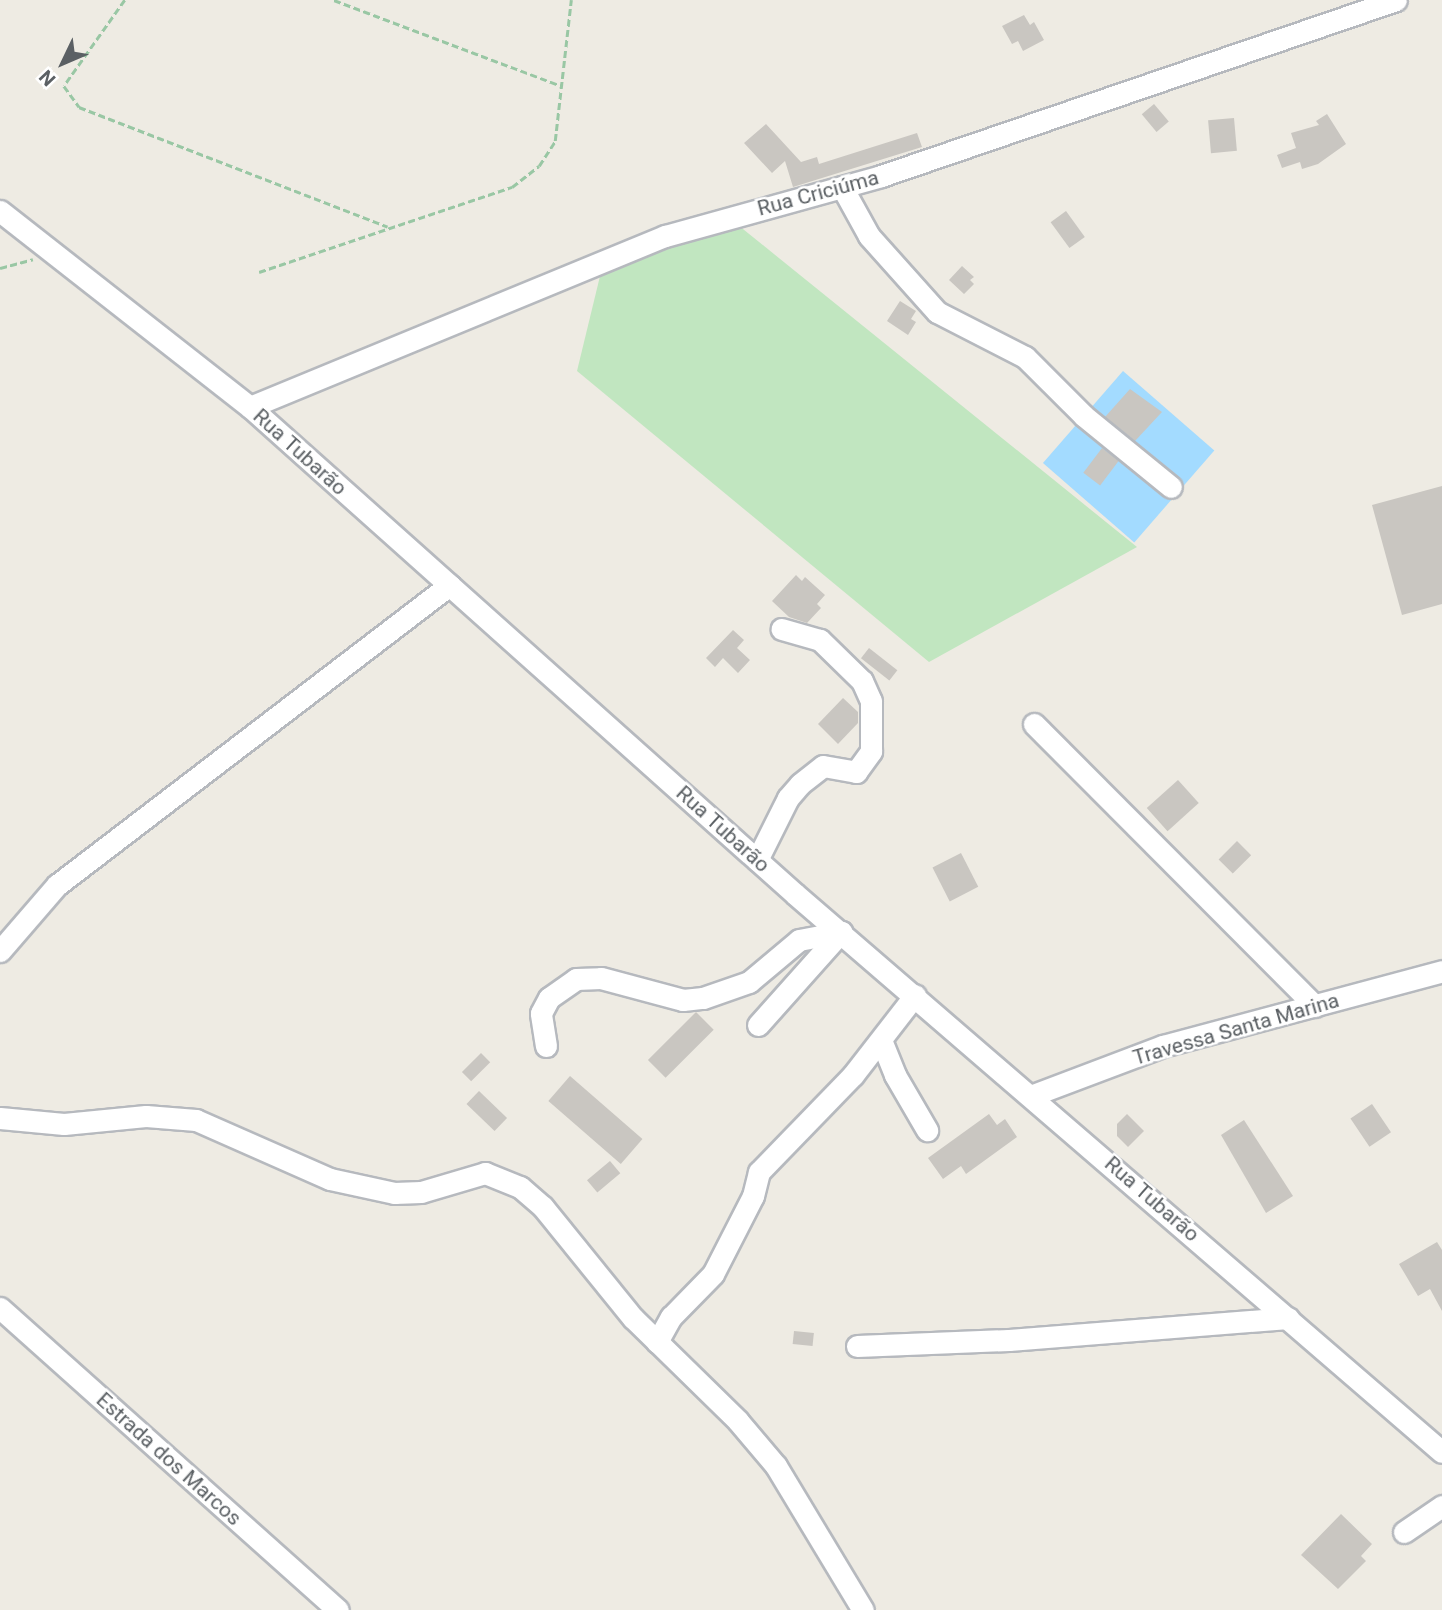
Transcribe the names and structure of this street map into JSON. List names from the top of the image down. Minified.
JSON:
{"streets":{"street":["Rua Criciúma","Rua Tubarão","Travessa Santa Marina","Estrada dos Marcos"]},"crossings":[["Rua Criciúma","Rua Tubarão"],["Rua Tubarão","Travessa Santa Marina"]],"north":"bottom left"}
